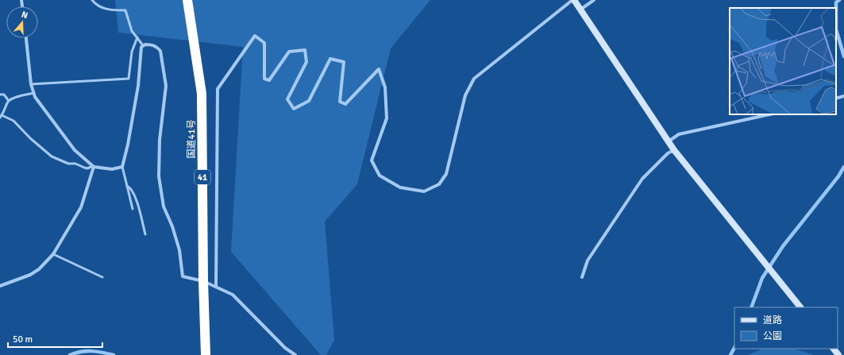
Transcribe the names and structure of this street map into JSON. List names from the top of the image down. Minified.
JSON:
{"streets":{"highway":["国道41号","41"]},"legend":["道路","公園"],"scale_bar":"50 m","north":"top"}
